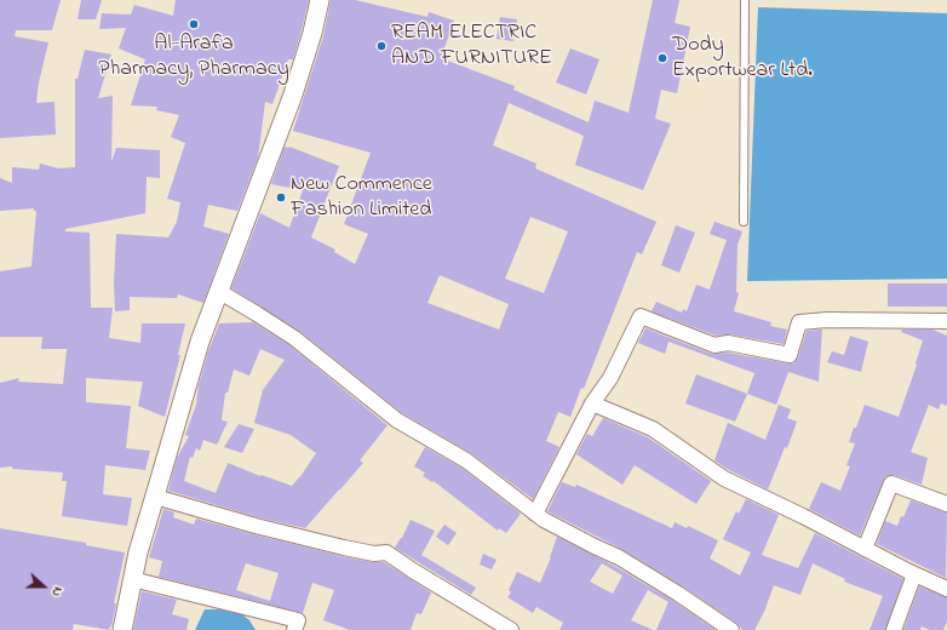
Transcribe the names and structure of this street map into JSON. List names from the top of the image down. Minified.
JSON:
{"places":["Al-Arafa Pharmacy, Pharmacy","REAM ELECTRIC AND FURNITURE","Dody Exportwear Ltd.","New Commence Fashion Limited"],"north":"right"}
